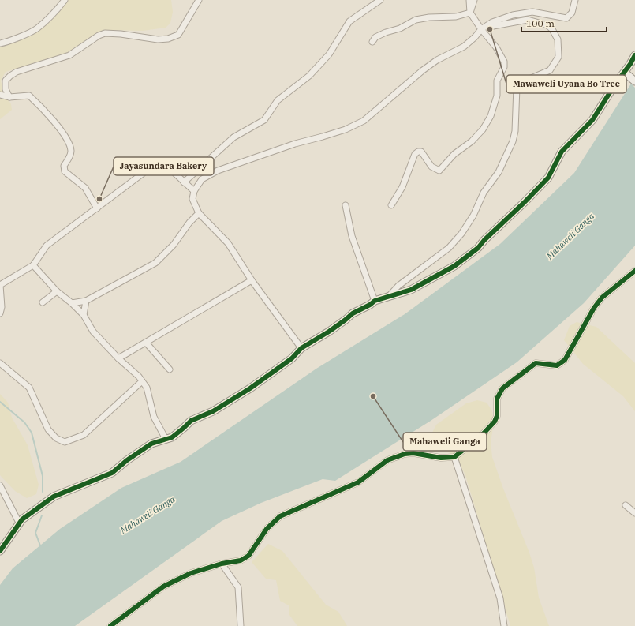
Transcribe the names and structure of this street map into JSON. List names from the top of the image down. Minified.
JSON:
{"water":["Mahaweli Ganga"],"places":["Mawaweli Uyana Bo Tree","Jayasundara Bakery","Mahaweli Ganga"],"scale_bar":"100 m"}
